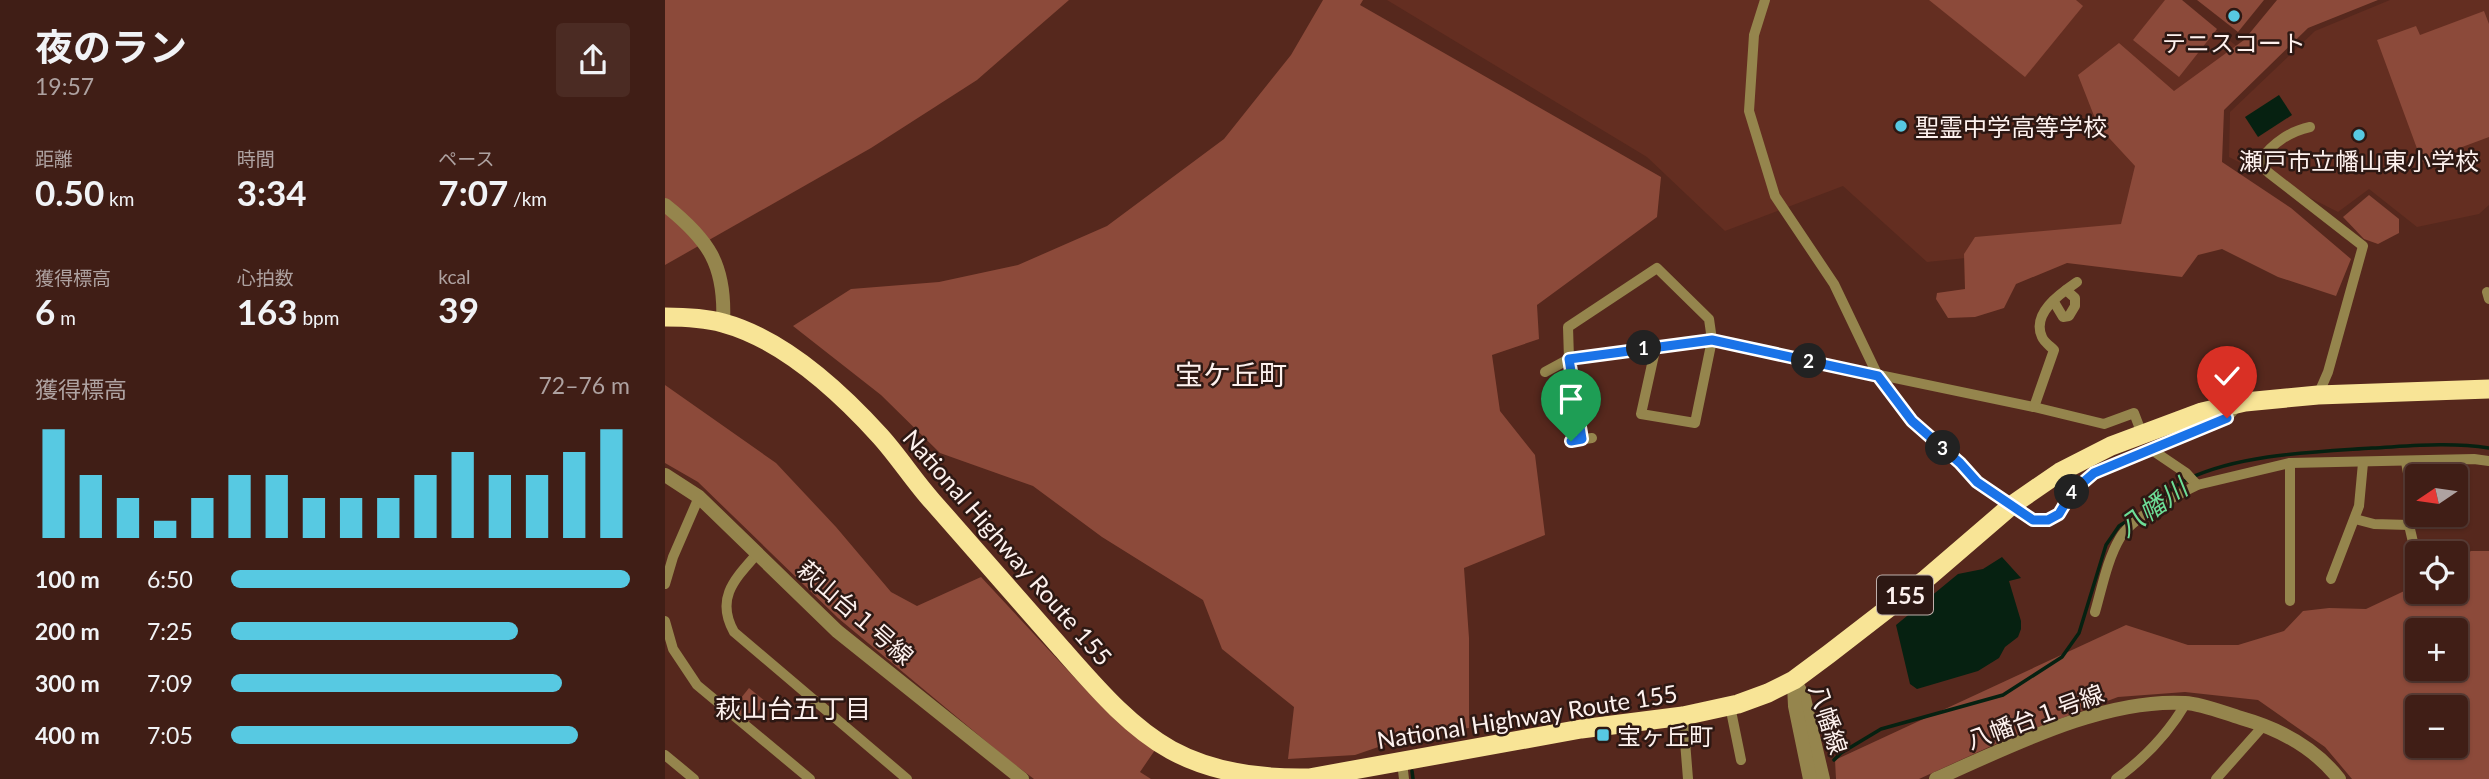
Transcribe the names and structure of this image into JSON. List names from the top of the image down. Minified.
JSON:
{"streets":{"highway":["National Highway Route 155","155"],"street":["萩山台１号線","八幡台１号線","八幡線"]},"crossings":[["National Highway Route 155","八幡線"]],"districts":["宝ケ丘町","萩山台五丁目"],"water":["八幡川"],"places":{"other":["テニスコート","聖霊中学高等学校","瀬戸市立幡山東小学校"],"transit":["宝ヶ丘町"]},"north":"left","page":{"heading":["夜のラン","19:57"],"stats":[["距離","0.50 km"],["時間","3:34"],["ペース","7:07 /km"],["獲得標高","6 m"],["心拍数","163 bpm"],["kcal","39"]],"pins":["1","2","3","4"],"chart":["獲得標高","72–76 m"],"map_buttons":["+","−"],"list":[{"name":"100 m","note":"6:50"},{"name":"200 m","note":"7:25"},{"name":"300 m","note":"7:09"},{"name":"400 m","note":"7:05"}]}}
